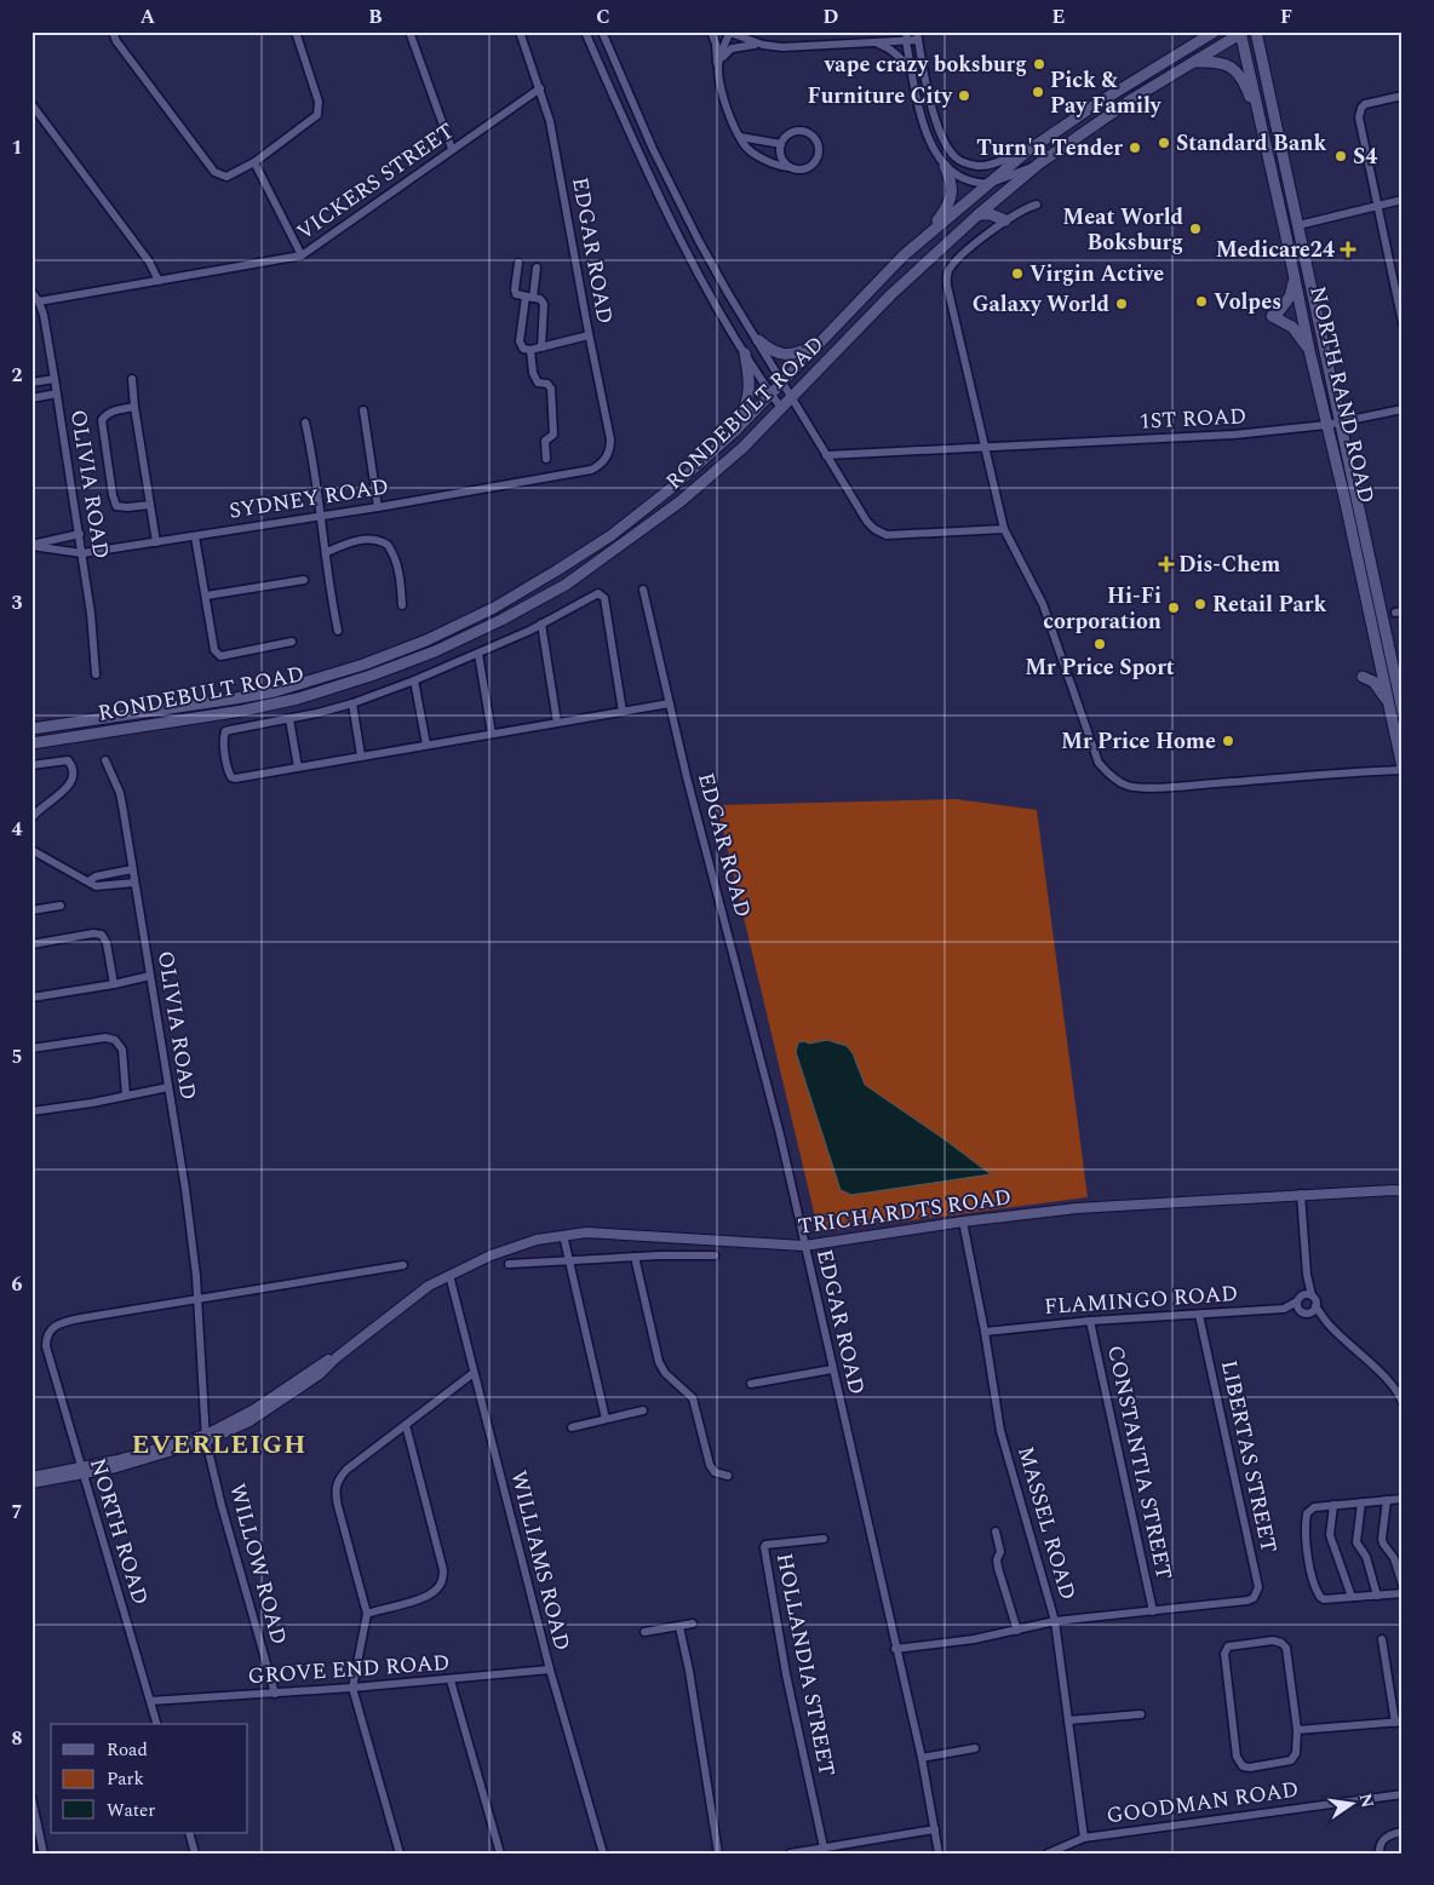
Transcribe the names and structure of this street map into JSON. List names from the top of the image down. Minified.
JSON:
{"streets":{"main road":["NORTH RAND ROAD","RONDEBULT ROAD"],"street":["VICKERS STREET","EDGAR ROAD","1ST ROAD","OLIVIA ROAD","SYDNEY ROAD","TRICHARDTS ROAD","FLAMINGO ROAD","LIBERTAS STREET","CONSTANTIA STREET","MASSEL ROAD","NORTH ROAD","WILLIAMS ROAD","WILLOW ROAD","HOLLANDIA STREET","GROVE END ROAD","GOODMAN ROAD"]},"crossings":[["VICKERS STREET","EDGAR ROAD"],["VICKERS STREET","OLIVIA ROAD"],["EDGAR ROAD","SYDNEY ROAD"],["EDGAR ROAD","TRICHARDTS ROAD"],["NORTH RAND ROAD","RONDEBULT ROAD"],["NORTH RAND ROAD","1ST ROAD"],["OLIVIA ROAD","SYDNEY ROAD"],["OLIVIA ROAD","NORTH ROAD"],["OLIVIA ROAD","WILLOW ROAD"],["TRICHARDTS ROAD","MASSEL ROAD"],["TRICHARDTS ROAD","NORTH ROAD"],["TRICHARDTS ROAD","WILLIAMS ROAD"],["TRICHARDTS ROAD","WILLOW ROAD"],["FLAMINGO ROAD","LIBERTAS STREET"],["FLAMINGO ROAD","CONSTANTIA STREET"],["FLAMINGO ROAD","MASSEL ROAD"],["LIBERTAS STREET","CONSTANTIA STREET"],["MASSEL ROAD","GOODMAN ROAD"],["NORTH ROAD","WILLOW ROAD"],["NORTH ROAD","GROVE END ROAD"],["WILLIAMS ROAD","GROVE END ROAD"],["WILLOW ROAD","GROVE END ROAD"]],"districts":["EVERLEIGH"],"places":{"other":["vape crazy boksburg","Pick & Pay Family","Furniture City","Standard Bank","Turn'n Tender","S4","Meat World Boksburg","Virgin Active","Volpes","Galaxy World","Retail Park","Hi-Fi corporation","Mr Price Sport","Mr Price Home"],"health":["Medicare24","Dis-Chem"]},"legend":["Road","Park","Water"],"north":"right","grid":{"columns":["A","B","C","D","E","F"],"rows":["1","2","3","4","5","6","7","8"]}}
